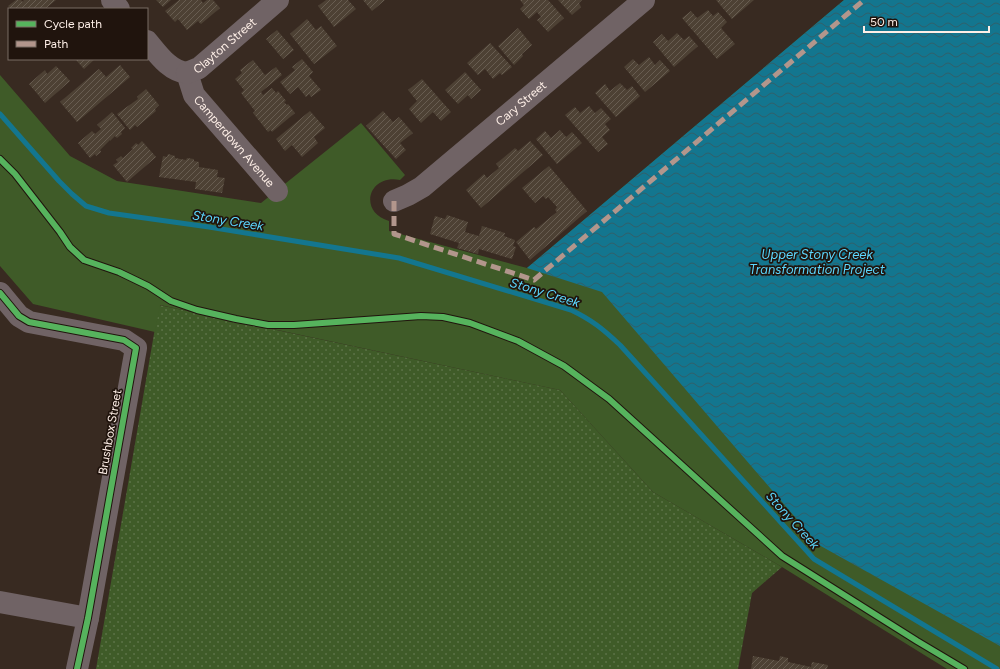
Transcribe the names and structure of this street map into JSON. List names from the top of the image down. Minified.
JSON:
{"streets":{"street":["Clayton Street","Cary Street","Camperdown Avenue","Brushbox Street"]},"crossings":[["Clayton Street","Camperdown Avenue"]],"water":["Stony Creek","Upper Stony Creek Transformation Project"],"legend":["Cycle path","Path"],"scale_bar":"50 m"}
